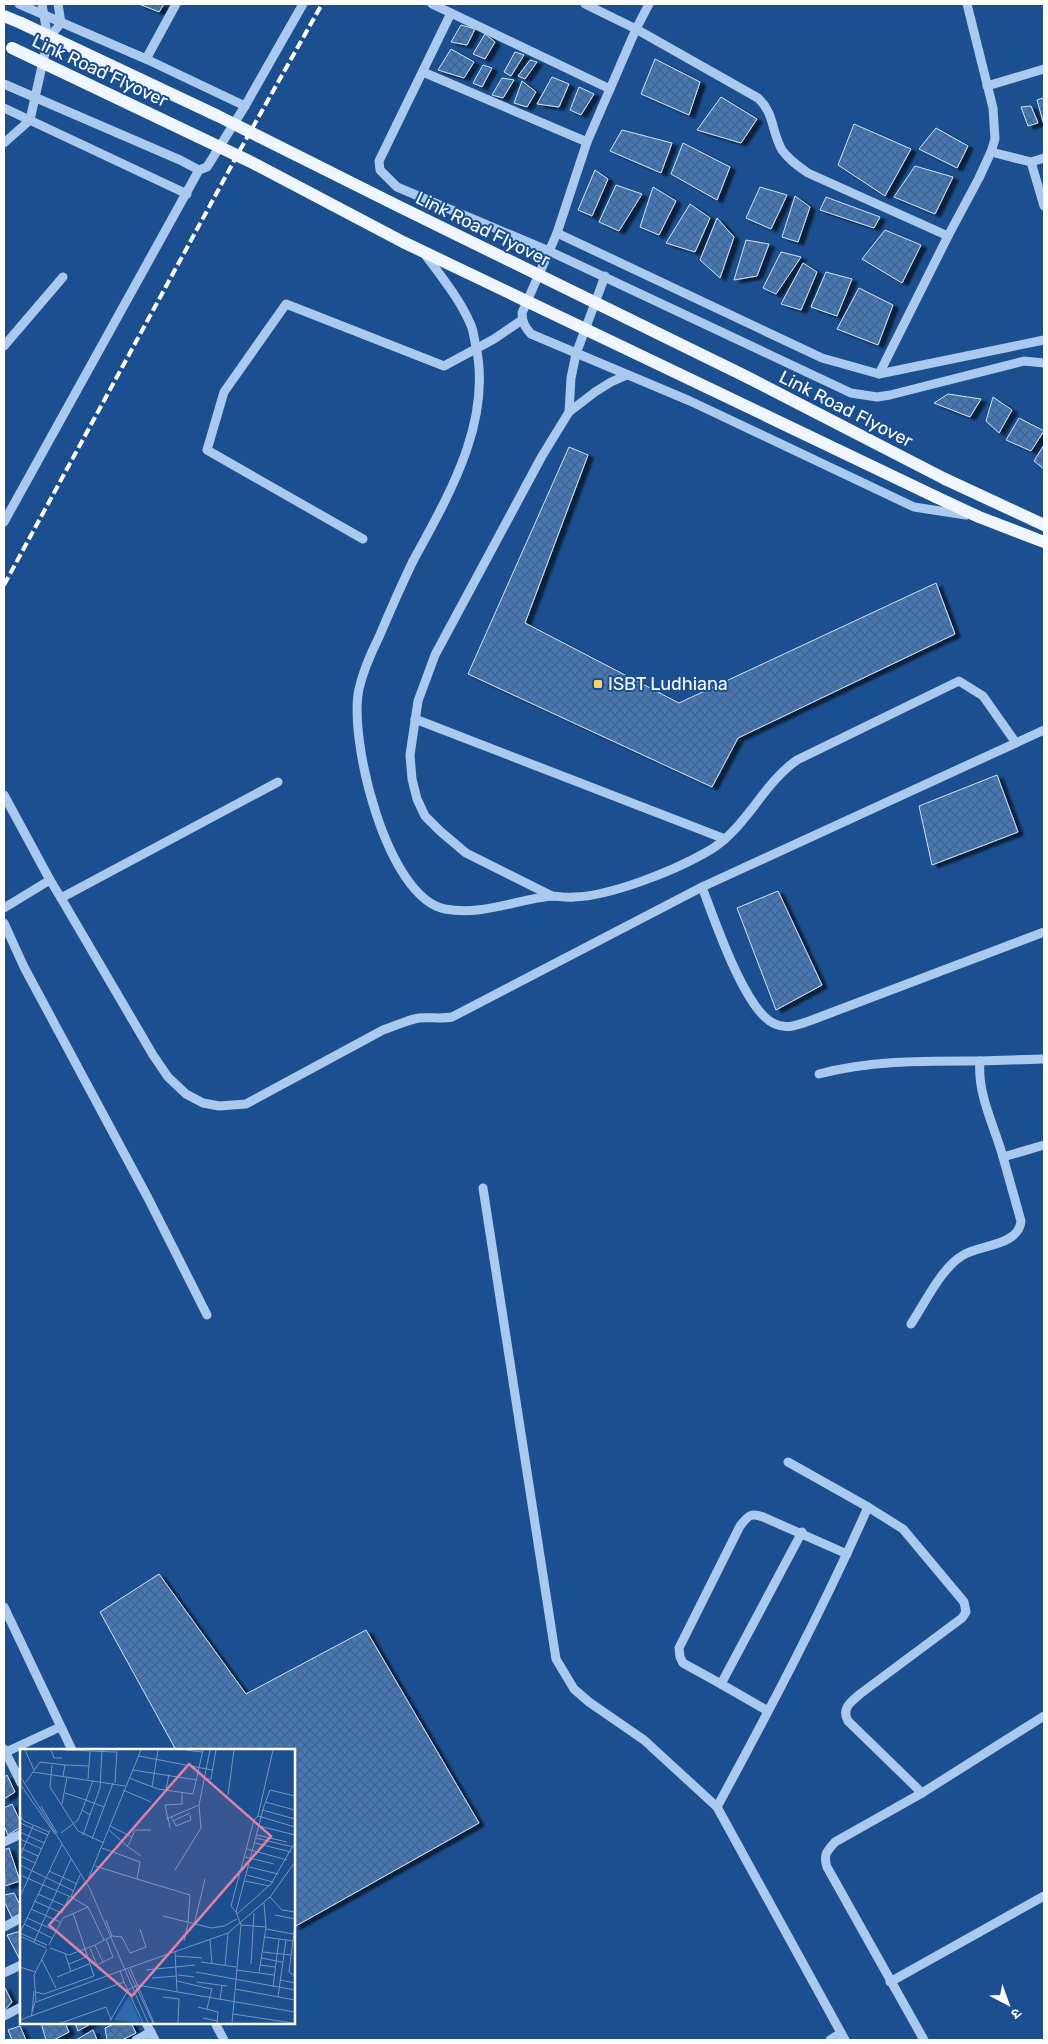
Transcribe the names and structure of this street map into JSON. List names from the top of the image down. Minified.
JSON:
{"streets":{"main road":["Link Road Flyover"]},"places":{"transit":["ISBT Ludhiana"]},"north":"bottom right"}
